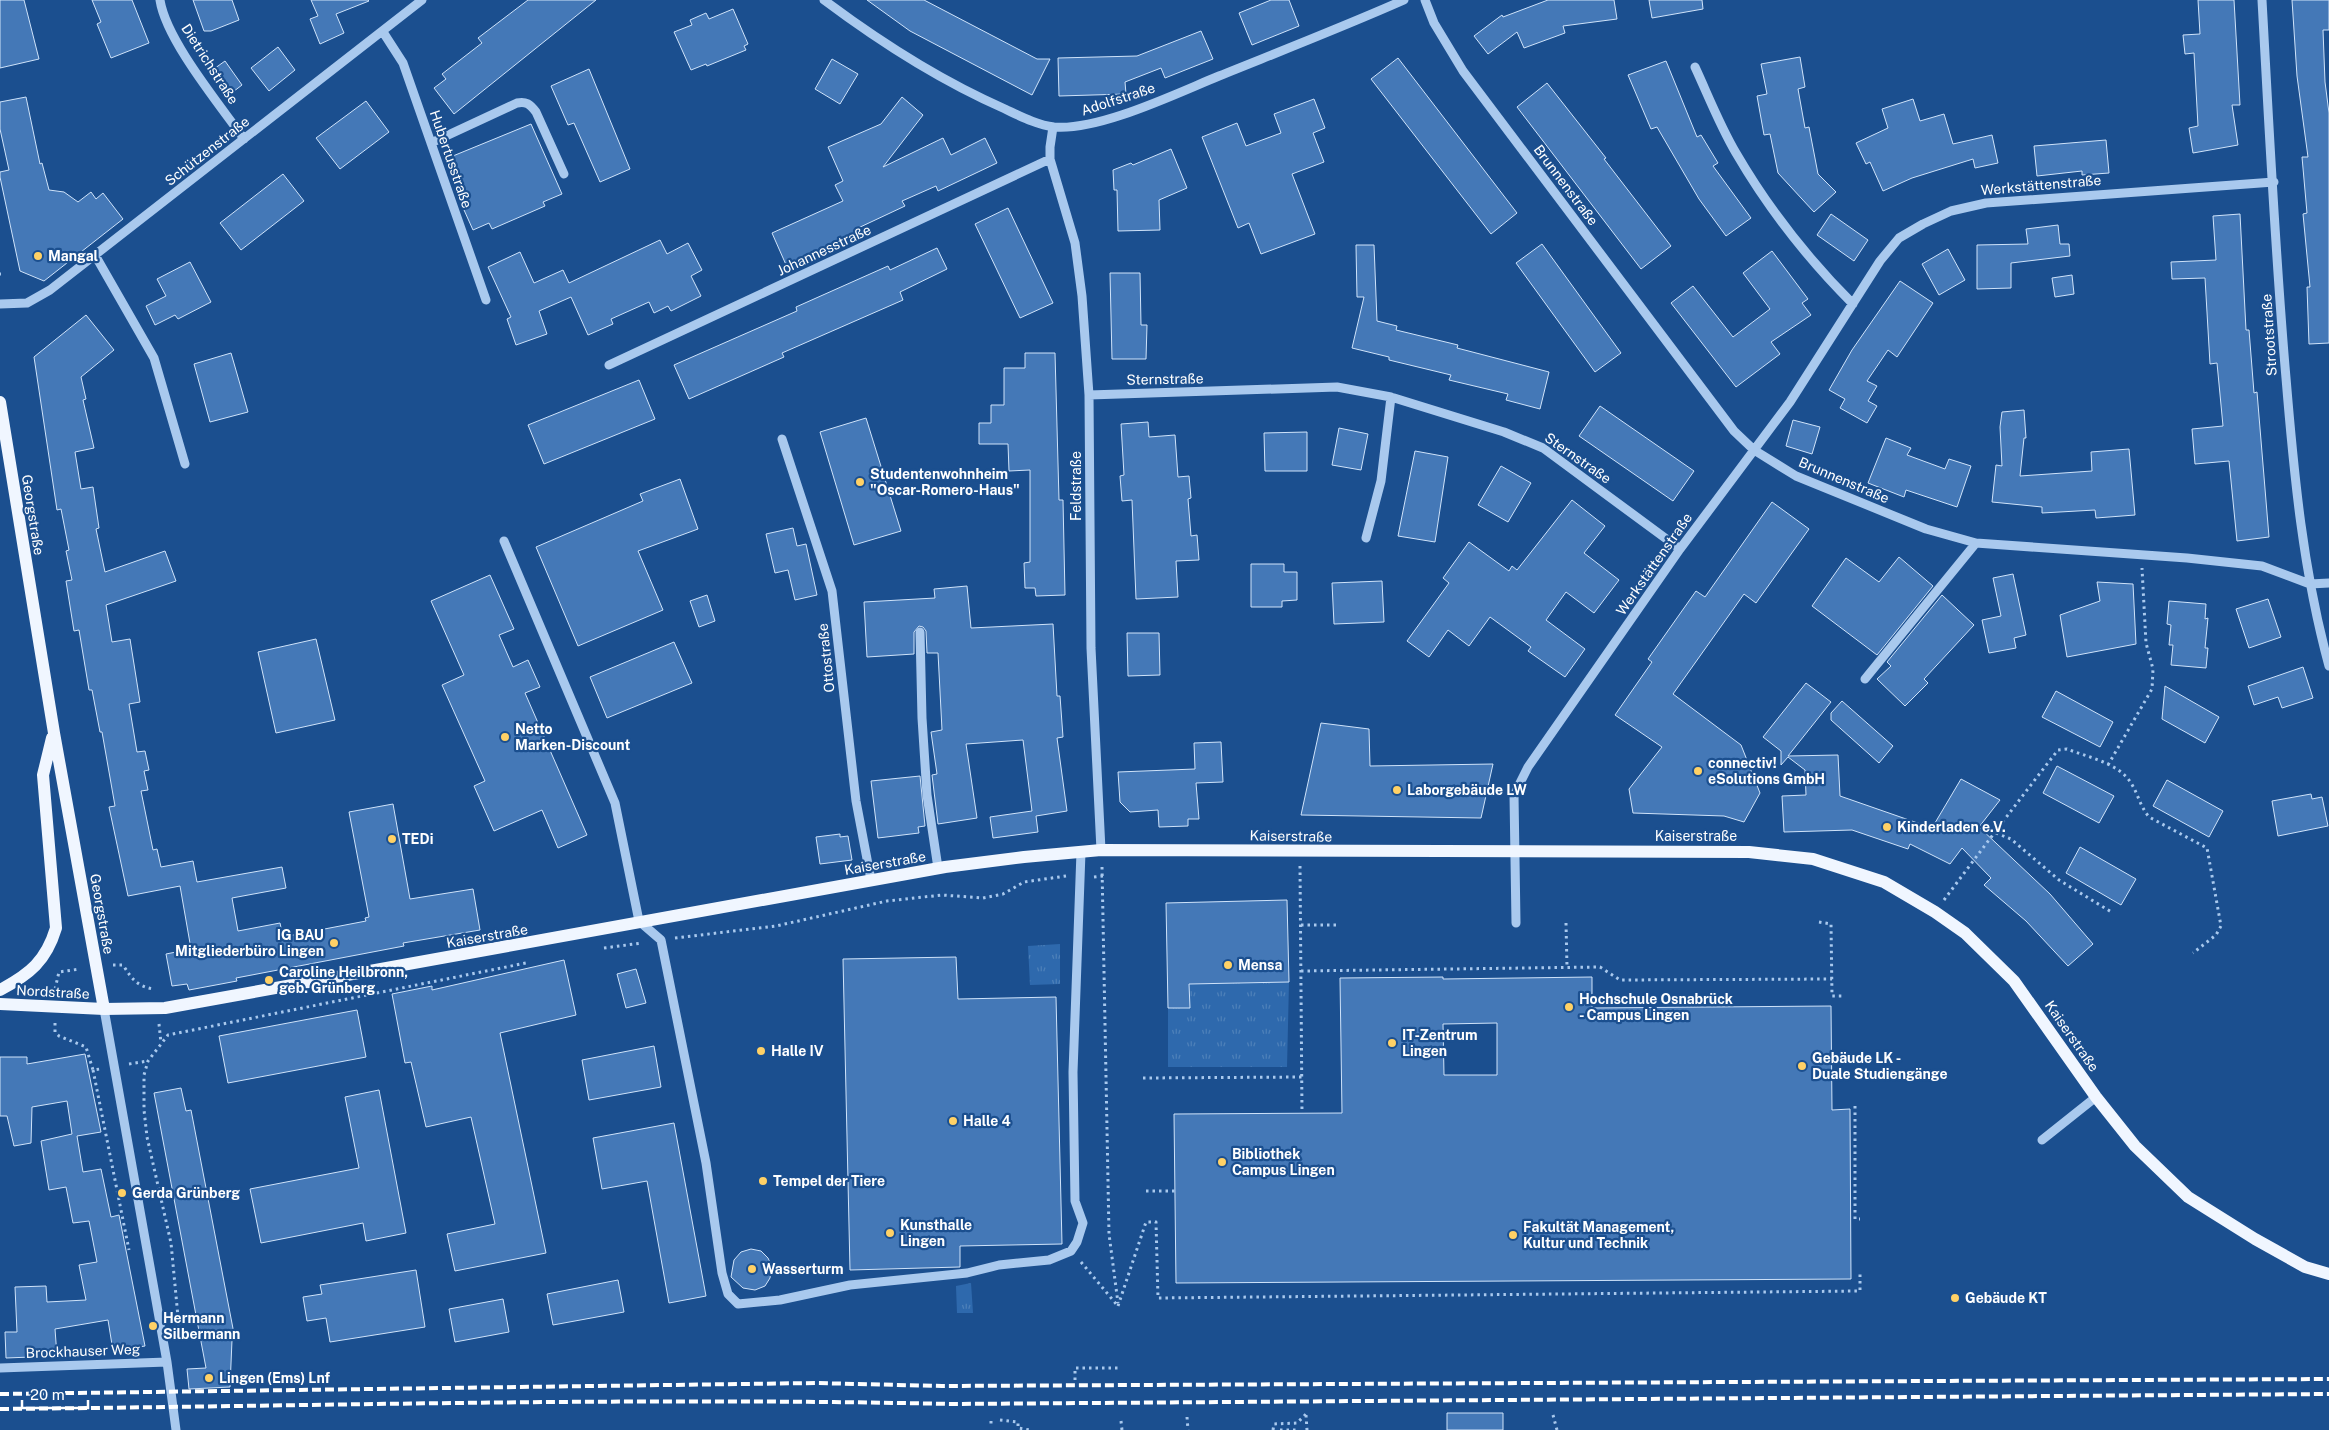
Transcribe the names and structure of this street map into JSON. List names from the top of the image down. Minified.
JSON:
{"streets":{"main road":["Georgstraße","Kaiserstraße","Nordstraße"],"street":["Dietrichstraße","Adolfstraße","Schützenstraße","Hubertusstraße","Brunnenstraße","Werkstättenstraße","Johannesstraße","Strootstraße","Sternstraße","Feldstraße","Ottostraße","Brockhauser Weg"]},"crossings":[["Dietrichstraße","Schützenstraße"],["Adolfstraße","Feldstraße"],["Schützenstraße","Hubertusstraße"],["Brunnenstraße","Werkstättenstraße"],["Brunnenstraße","Strootstraße"],["Werkstättenstraße","Strootstraße"],["Werkstättenstraße","Sternstraße"],["Werkstättenstraße","Kaiserstraße"],["Johannesstraße","Feldstraße"],["Sternstraße","Feldstraße"],["Feldstraße","Kaiserstraße"],["Georgstraße","Kaiserstraße"],["Georgstraße","Nordstraße"],["Georgstraße","Brockhauser Weg"],["Ottostraße","Kaiserstraße"],["Kaiserstraße","Nordstraße"]],"places":["Mangal","Studentenwohnheim \"Oscar-Romero-Haus\"","Netto Marken-Discount","connectiv! eSolutions GmbH","Laborgebäude LW","Kinderladen e.V.","TEDi","IG BAU Mitgliederbüro Lingen","Mensa","Caroline Heilbronn, geb. Grünberg","Hochschule Osnabrück - Campus Lingen","IT-Zentrum Lingen","Halle IV","Gebäude LK - Duale Studiengänge","Halle 4","Bibliothek Campus Lingen","Tempel der Tiere","Gerda Grünberg","Kunsthalle Lingen","Fakultät Management, Kultur und Technik","Wasserturm","Gebäude KT","Hermann Silbermann","Lingen (Ems) Lnf"],"scale_bar":"20 m"}
